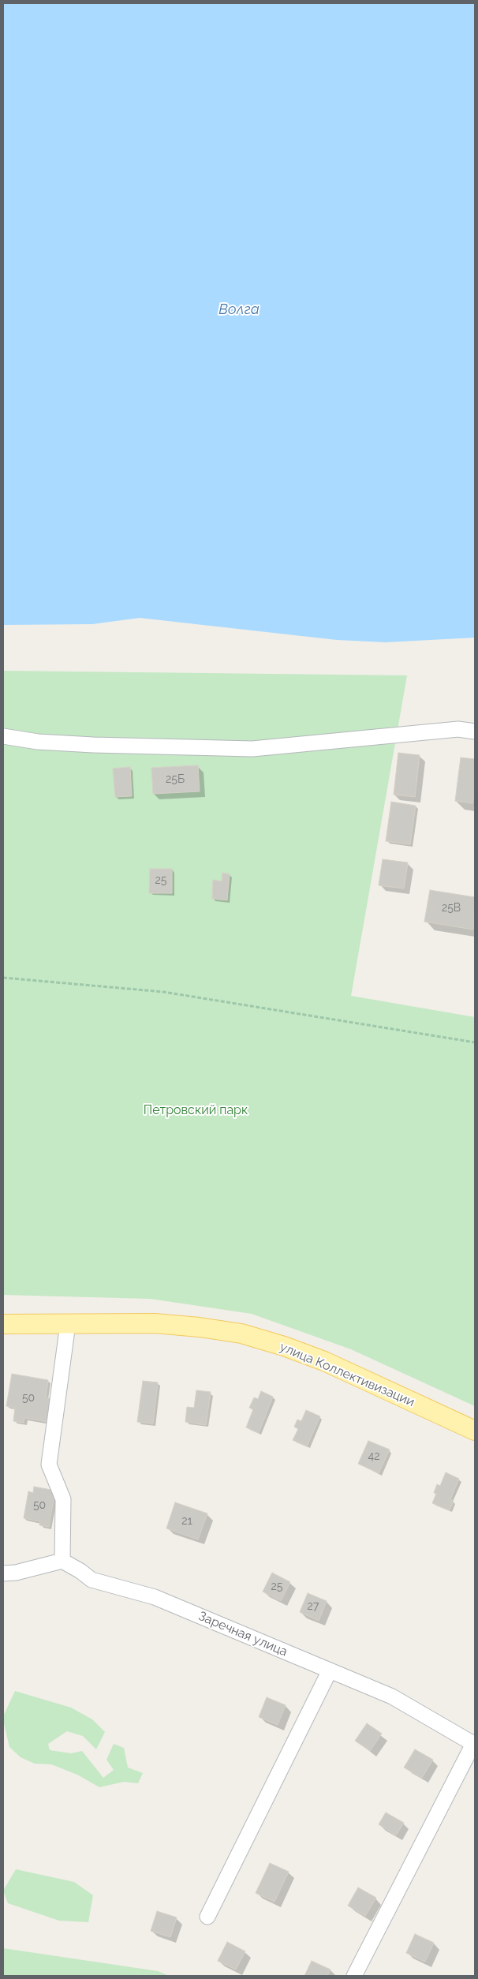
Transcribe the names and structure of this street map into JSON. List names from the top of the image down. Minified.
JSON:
{"streets":{"main road":["улица Коллективизации"],"street":["Заречная улица"]},"water":["Волга"],"parks":["Петровский парк"],"house_numbers":["25Б","25","25В","50","42","50","21","25","27"]}
